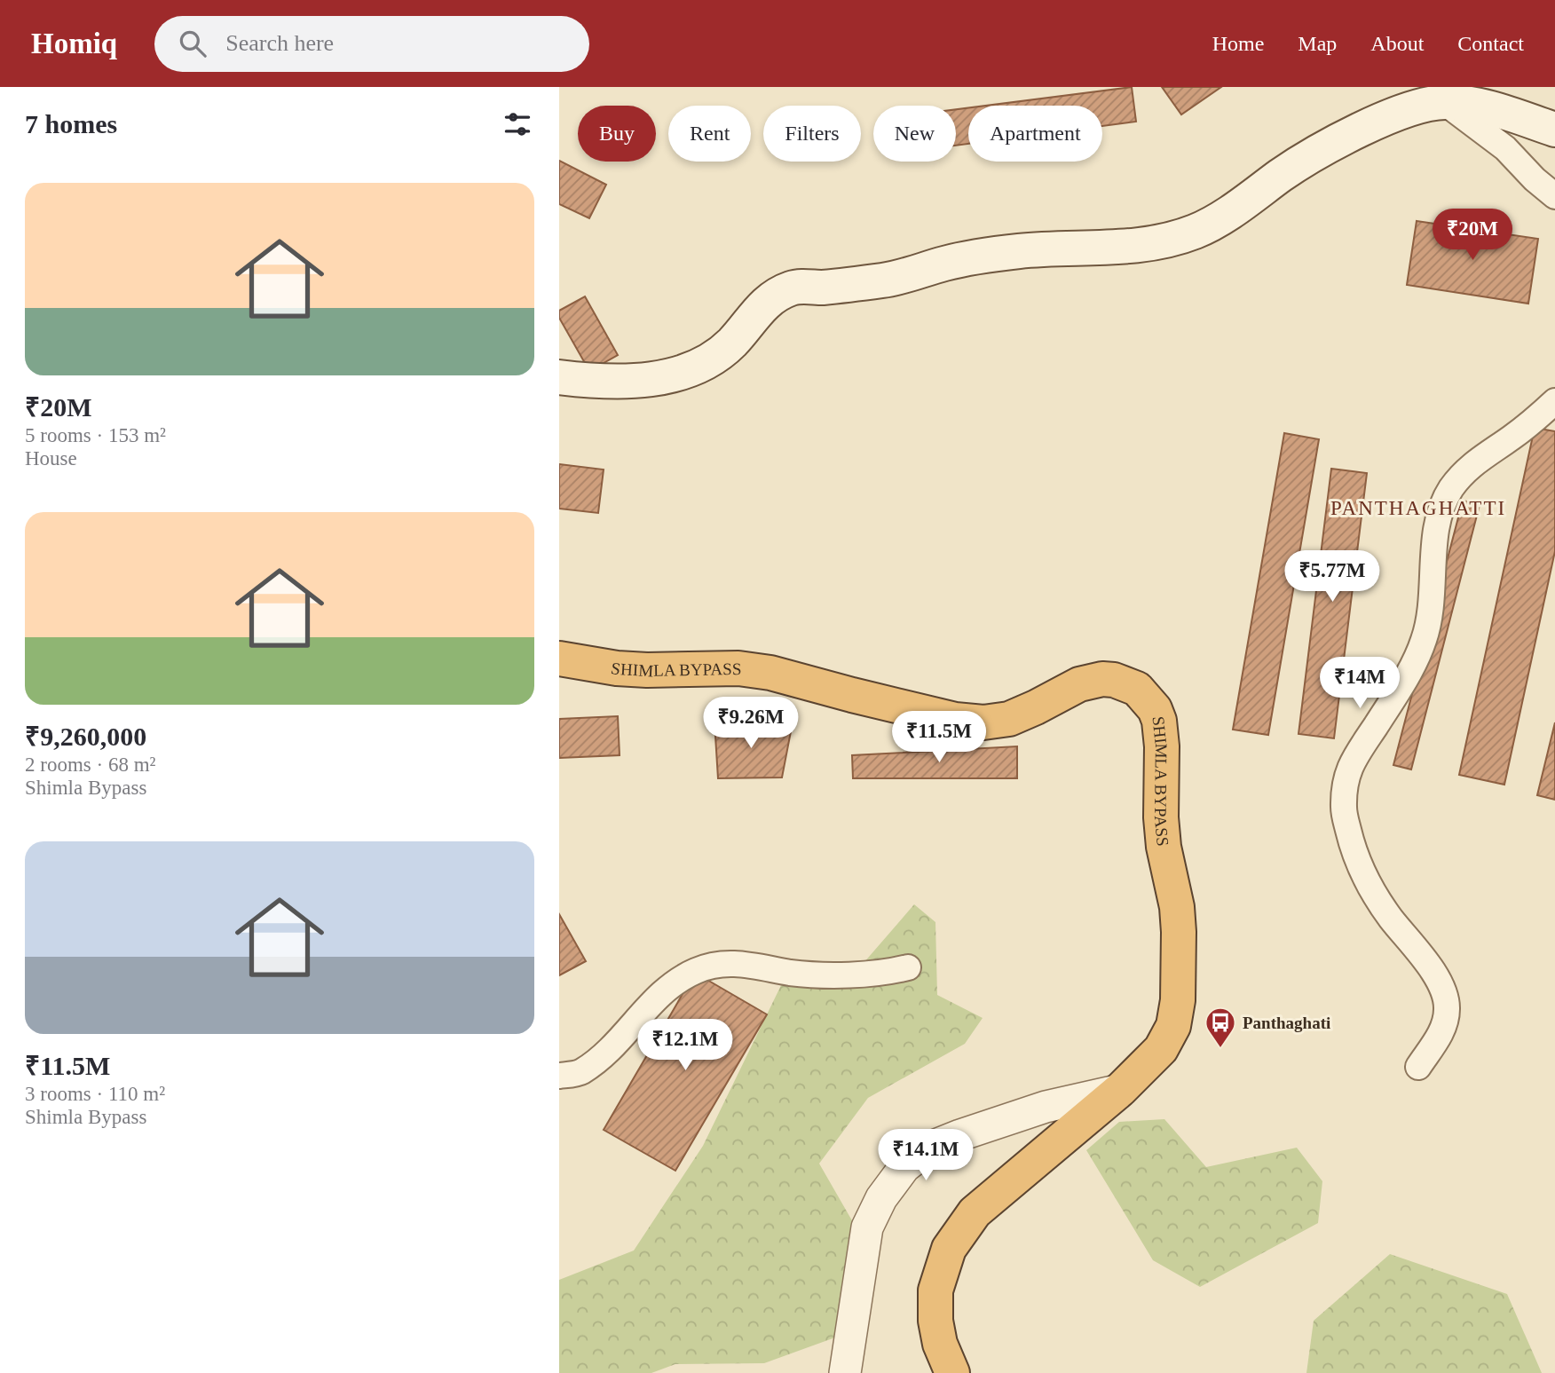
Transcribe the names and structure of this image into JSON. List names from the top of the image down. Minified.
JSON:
{"streets":{"highway":["SHIMLA BYPASS"]},"districts":["PANTHAGHATTI"],"places":{"bus stop":["Panthaghati"]},"page":{"header":"Homiq","search":"Search here","nav":["Home","Map","About","Contact"],"heading":"7 homes","chip":["Buy","Rent","Filters","New","Apartment"],"list":[{"name":"₹20M","note":"5 rooms · 153 m² · House"},{"name":"₹9,260,000","note":"2 rooms · 68 m² · Shimla Bypass"},{"name":"₹11.5M","note":"3 rooms · 110 m² · Shimla Bypass"}],"price":["₹20M","₹5.77M","₹14M","₹9.26M","₹11.5M","₹12.1M","₹14.1M"]}}
